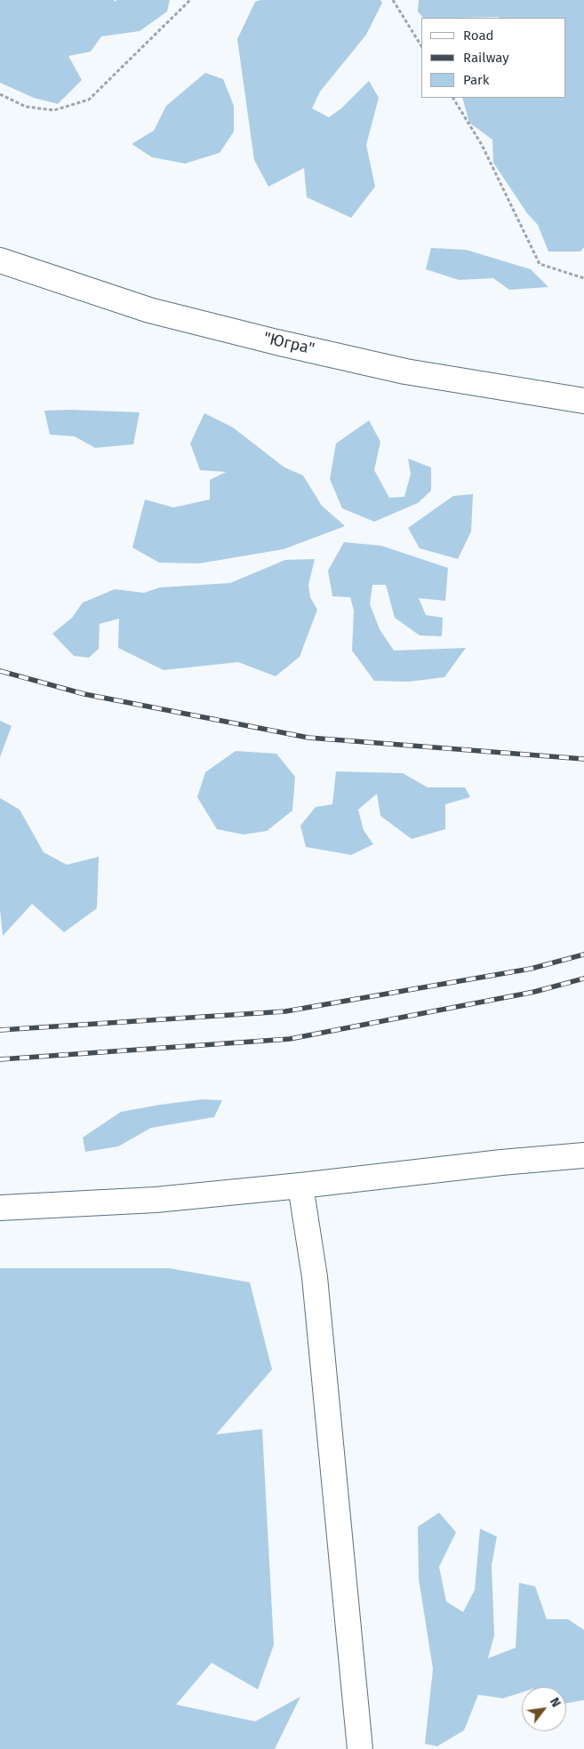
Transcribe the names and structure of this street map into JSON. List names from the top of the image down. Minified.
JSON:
{"streets":{"main road":["\"Югра\""]},"legend":["Road","Railway","Park"],"north":"top right"}
